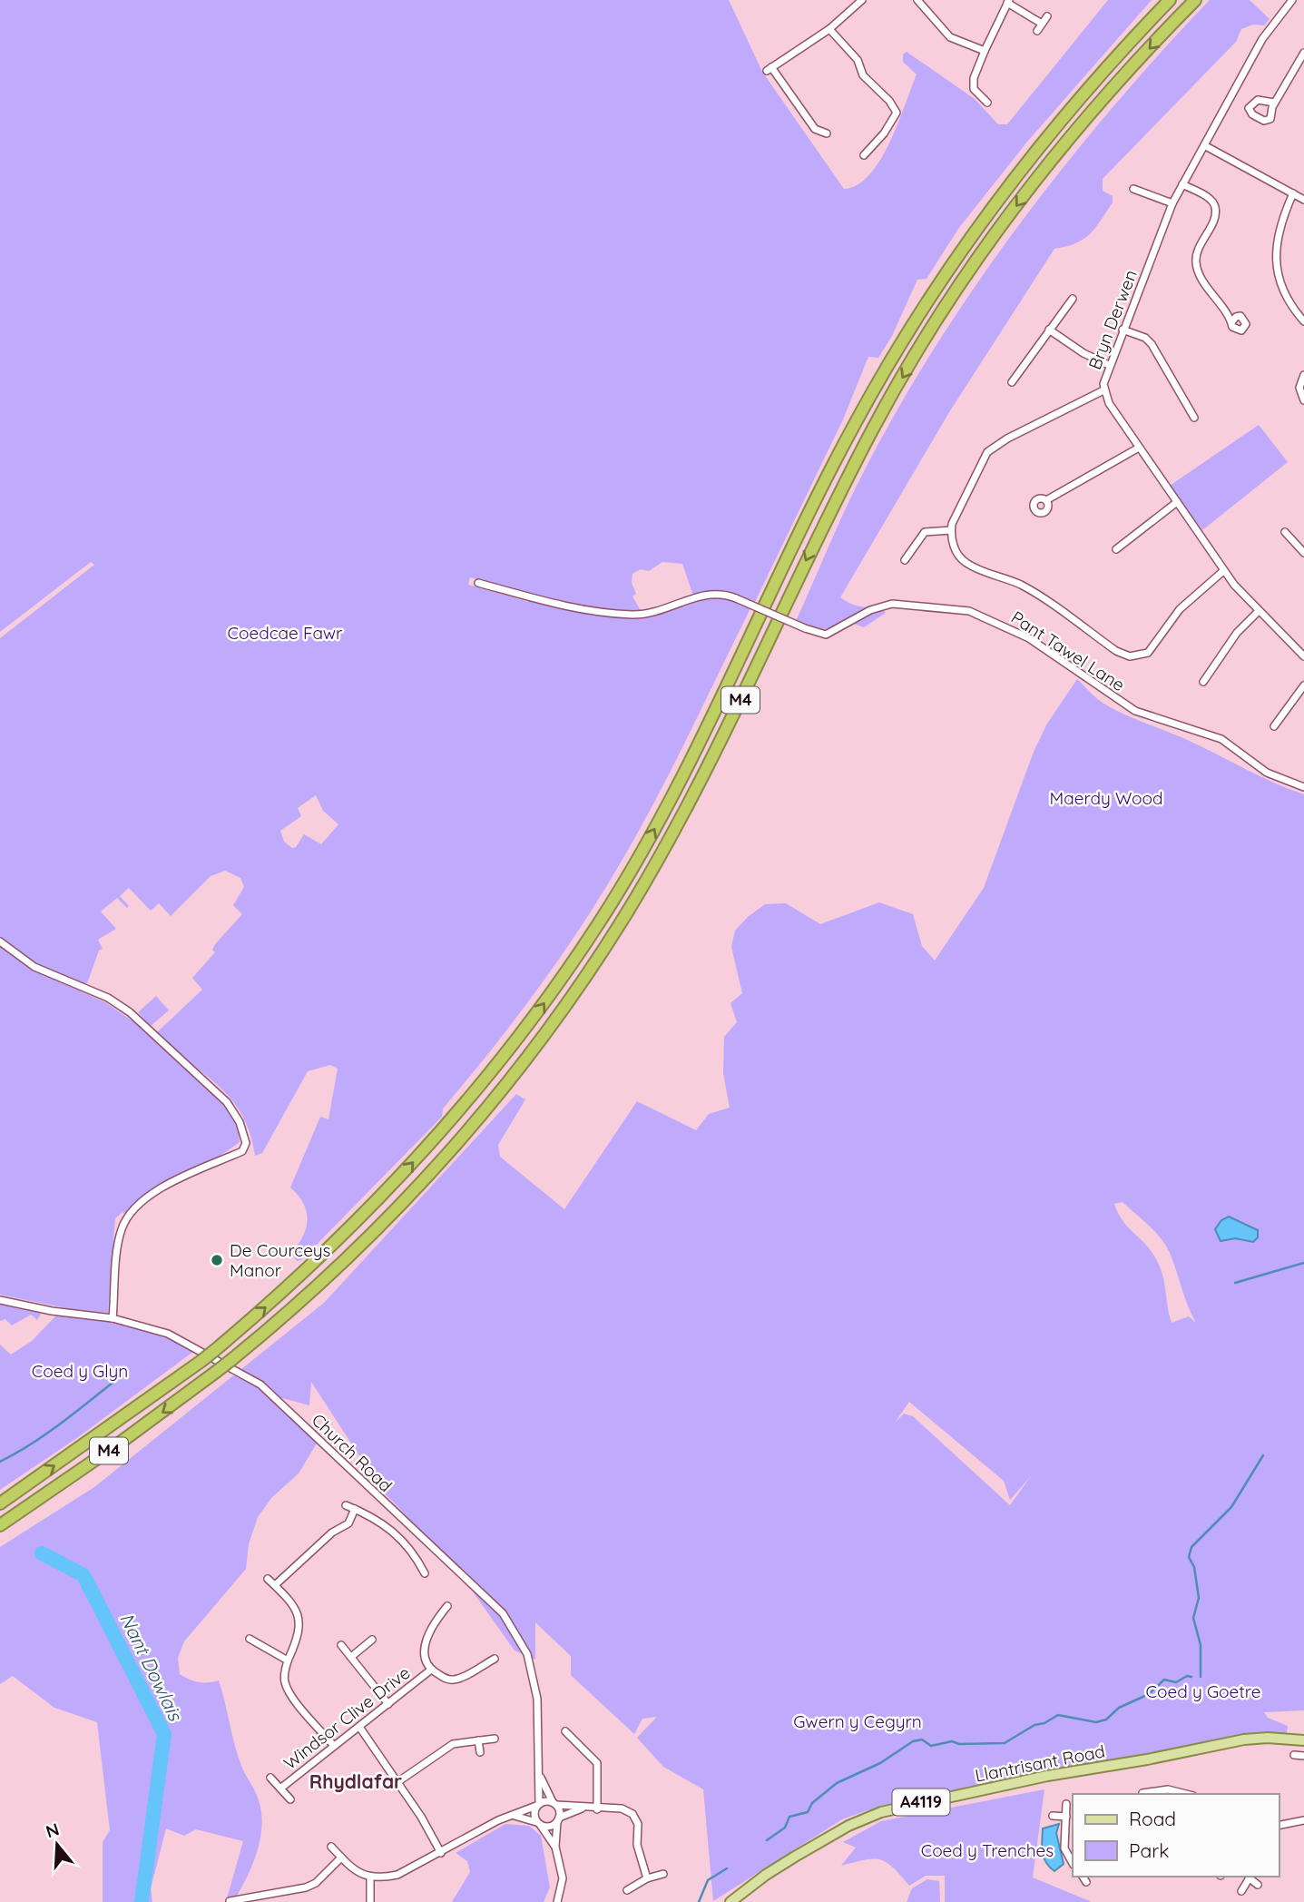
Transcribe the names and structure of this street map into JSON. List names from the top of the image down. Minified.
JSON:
{"streets":{"highway":["M4"],"main road":["Llantrisant Road","A4119"],"street":["Bryn Derwen","Pant Tawel Lane","Church Road","Windsor Clive Drive"]},"districts":["Rhydlafar"],"water":["Nant Dowlais"],"parks":["Coedcae Fawr","Maerdy Wood","Coed y Glyn","Coed y Goetre","Gwern y Cegyrn","Coed y Trenches"],"places":["De Courceys Manor"],"legend":["Road","Park"],"north":"top"}
